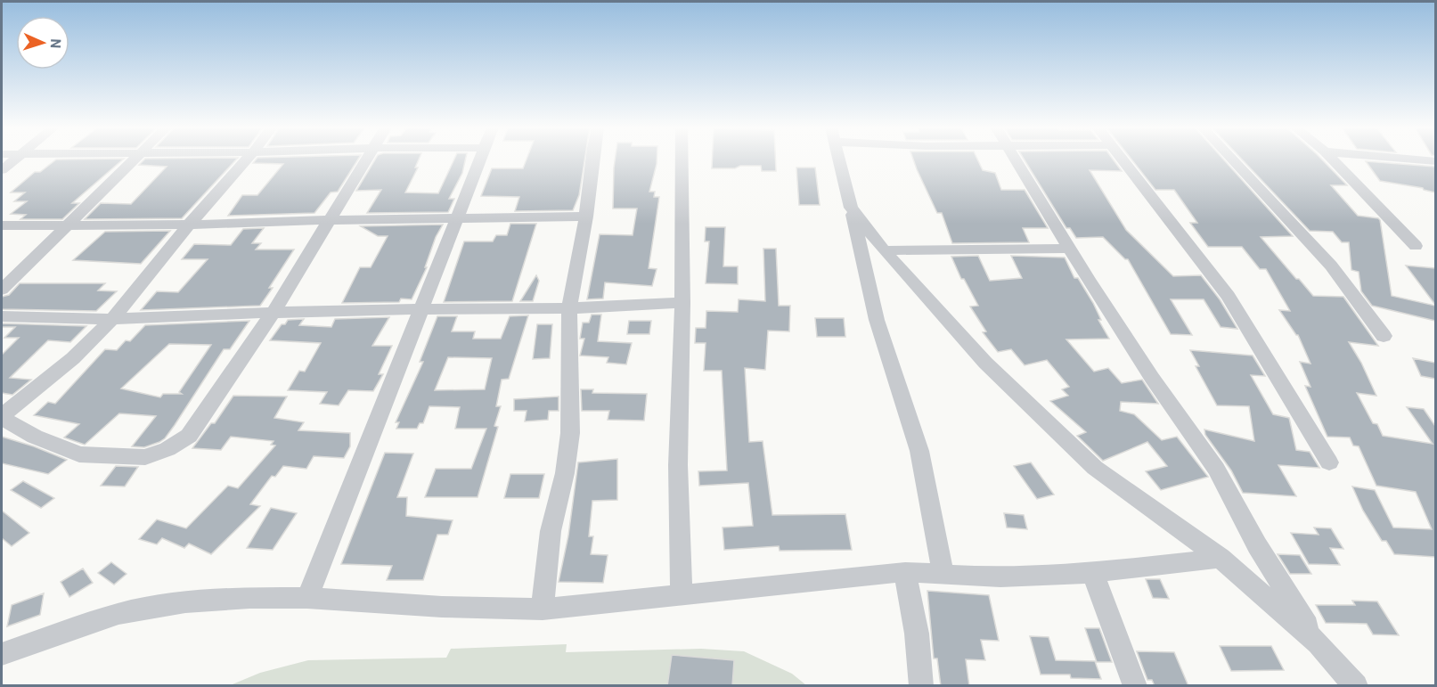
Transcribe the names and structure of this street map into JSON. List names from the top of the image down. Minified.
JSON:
{"north":"right"}
